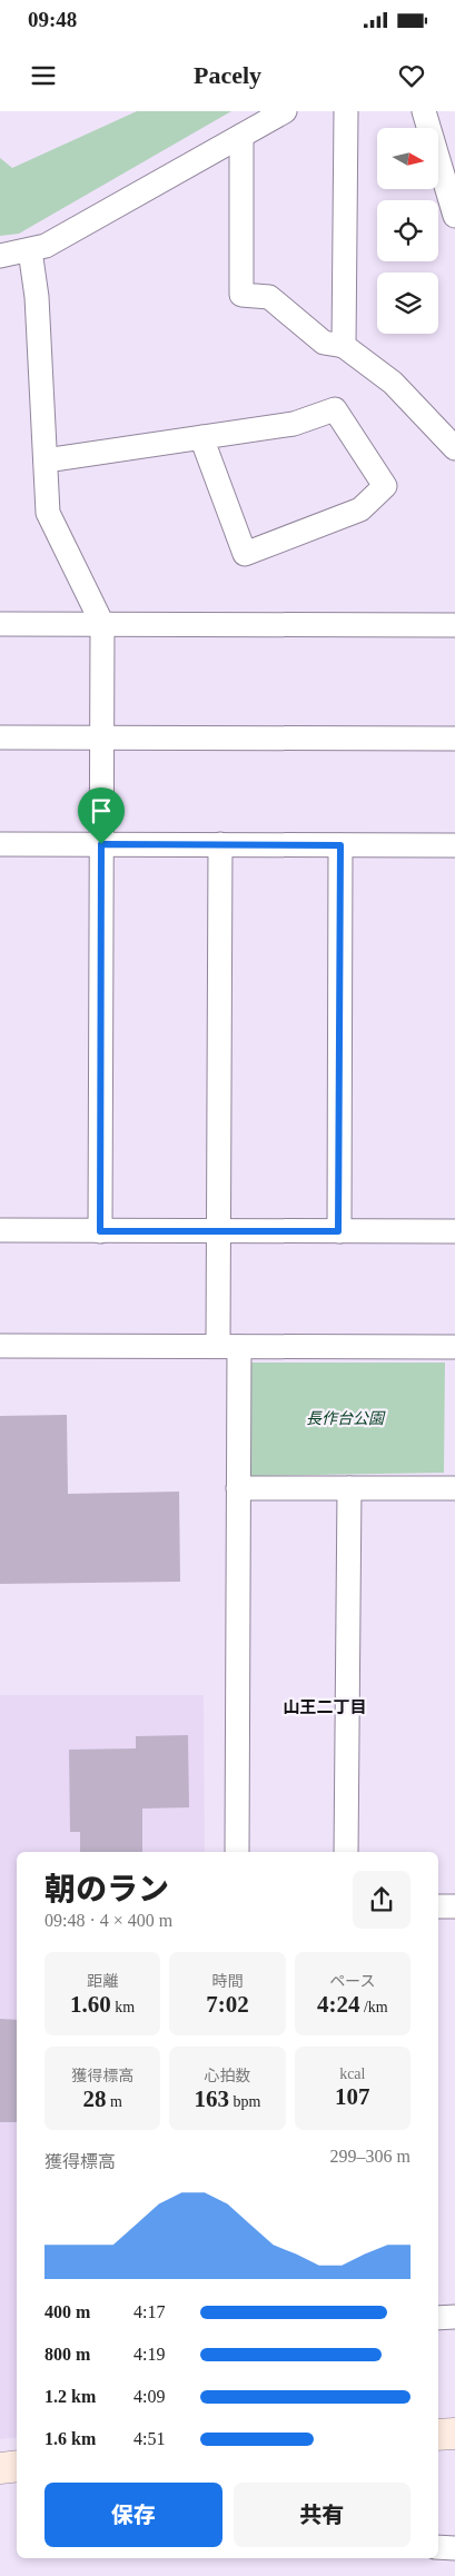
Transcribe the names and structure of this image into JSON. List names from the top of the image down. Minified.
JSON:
{"districts":["山王二丁目"],"parks":["長作台公園"],"north":"right","page":{"status":"09:48","header":"Pacely","heading":["朝のラン","09:48 · 4 × 400 m"],"stats":[["距離","1.60 km"],["時間","7:02"],["ペース","4:24 /km"],["獲得標高","28 m"],["心拍数","163 bpm"],["kcal","107"]],"chart":["獲得標高","299–306 m"],"list":[{"name":"400 m","note":"4:17"},{"name":"800 m","note":"4:19"},{"name":"1.2 km","note":"4:09"},{"name":"1.6 km","note":"4:51"}],"buttons":["保存","共有"]}}
